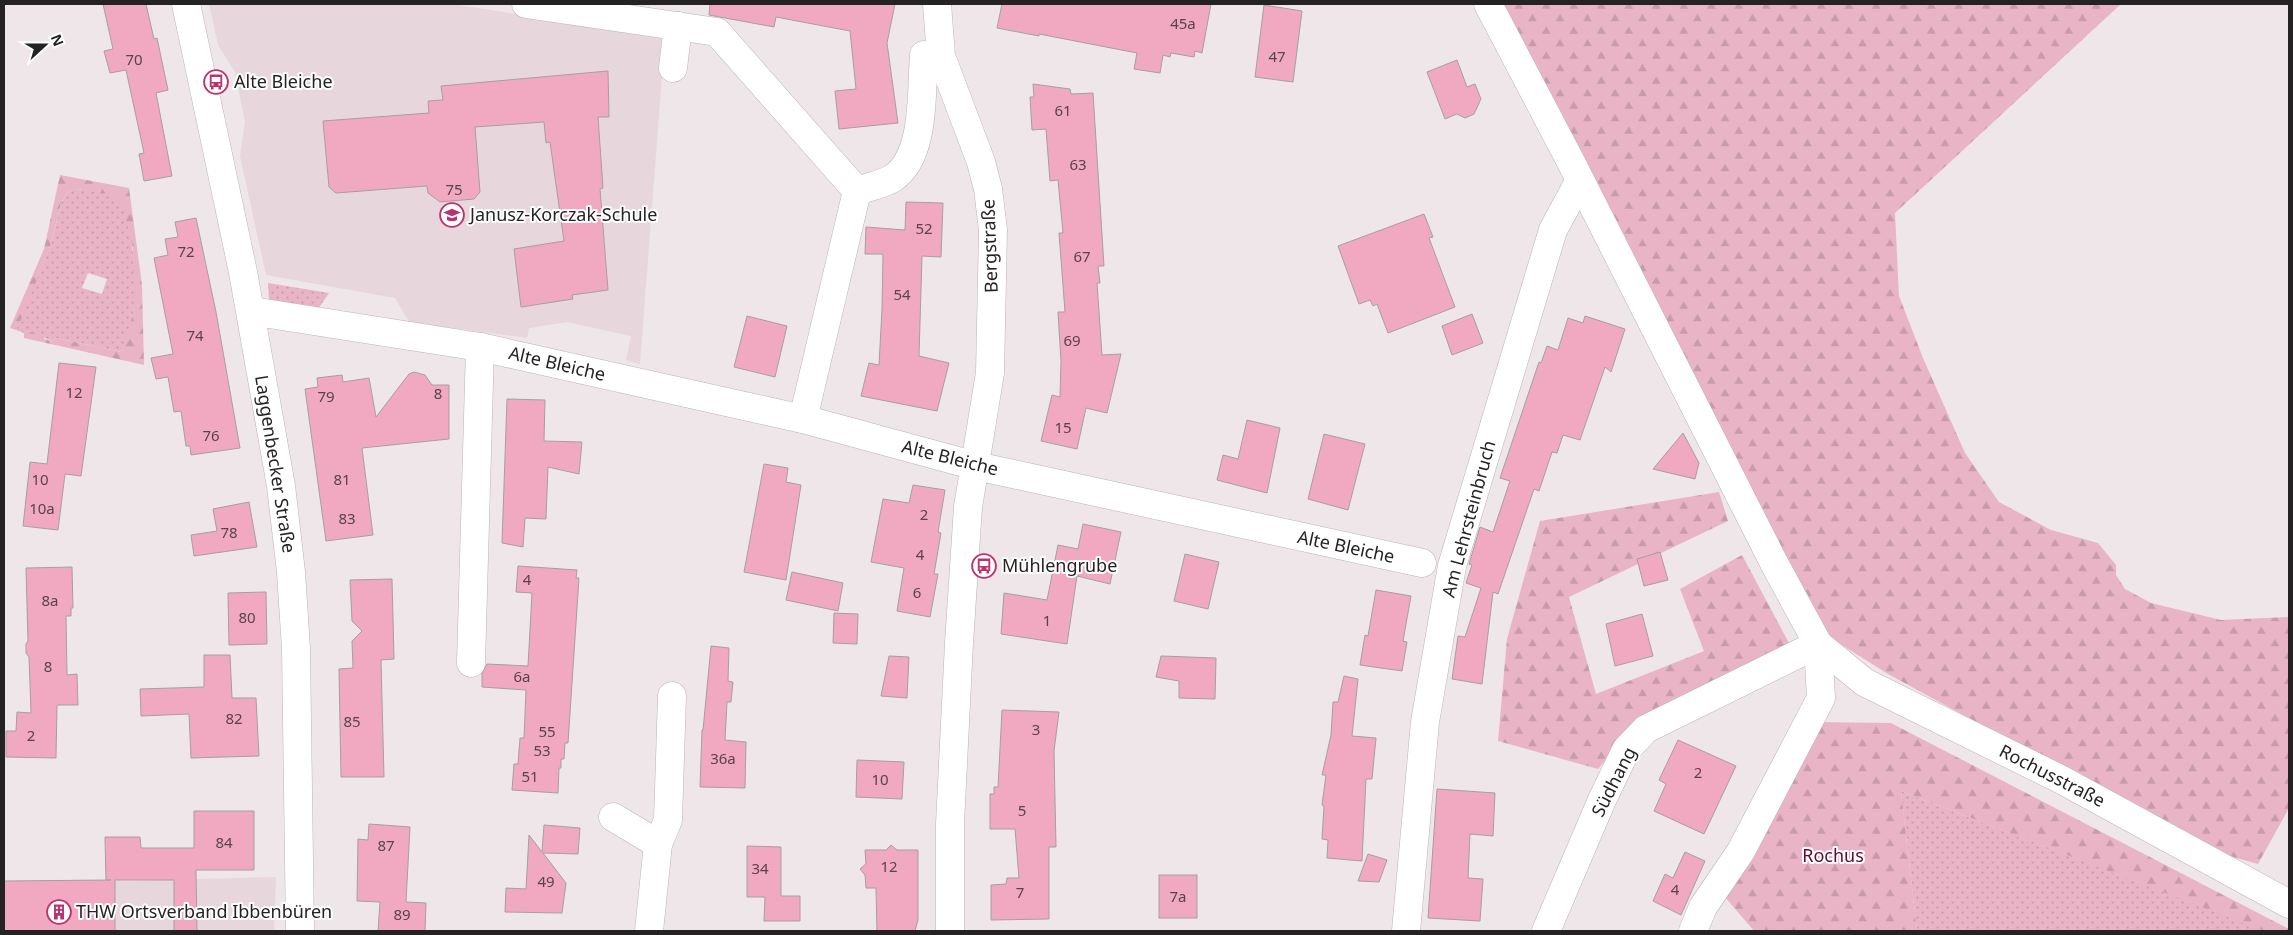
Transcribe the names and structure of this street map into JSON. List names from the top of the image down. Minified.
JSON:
{"streets":{"street":["Bergstraße","Alte Bleiche","Laggenbecker Straße","Am Lehrsteinbruch","Rochusstraße","Südhang"]},"crossings":[["Bergstraße","Alte Bleiche"],["Alte Bleiche","Laggenbecker Straße"],["Rochusstraße","Südhang"]],"parks":["Rochus"],"places":{"bus stop":["Alte Bleiche","Mühlengrube"],"school or university":["Janusz-Korczak-Schule"],"building":["THW Ortsverband Ibbenbüren"]},"house_numbers":["45a","47","70","61","63","75","52","72","67","54","74","69","12","8","79","15","76","10","81","10a","2","83","78","4","4","6","8a","80","1","8","6a","82","85","3","55","2","53","36a","2","51","10","5","84","87","12","34","49","4","7","7a","89"],"north":"right"}
